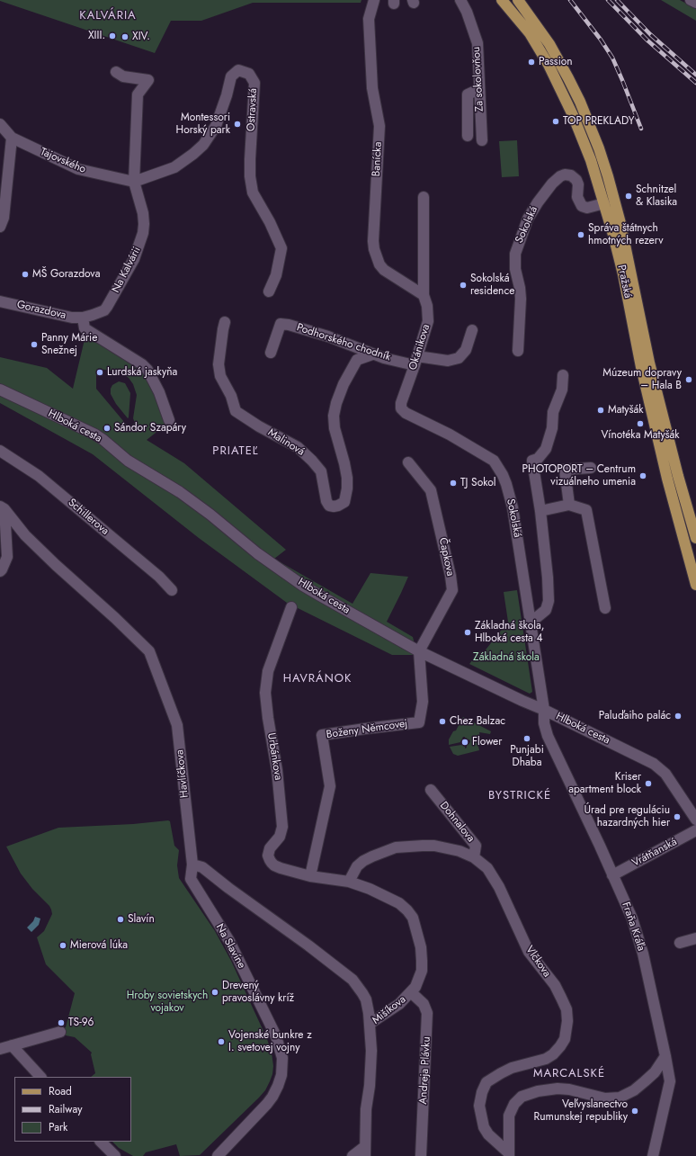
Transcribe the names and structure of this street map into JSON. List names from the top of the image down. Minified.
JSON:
{"streets":{"main road":["Pražská"],"street":["Za sokolovňou","Ostravská","Banícka","Tajovského","Sokolská","Na Kalvárii","Gorazdova","Podhorského chodník","Okánikova","Hlboká cesta","Malinová","Schillerova","Čapkova","Boženy Němcovej","Urbánkova","Havlíčkova","Dohnalova","Vrátňanská","Fraňa Kráľa","Na Slavíne","Vlčkova","Mišíkova","Andreja Plávku"]},"crossings":[["Ostravská","Tajovského"],["Ostravská","Na Kalvárii"],["Banícka","Okánikova"],["Tajovského","Na Kalvárii"],["Sokolská","Pražská"],["Sokolská","Okánikova"],["Sokolská","Hlboká cesta"],["Sokolská","Fraňa Kráľa"],["Na Kalvárii","Gorazdova"],["Podhorského chodník","Okánikova"],["Podhorského chodník","Malinová"],["Hlboká cesta","Čapkova"],["Hlboká cesta","Boženy Němcovej"],["Hlboká cesta","Fraňa Kráľa"],["Čapkova","Boženy Němcovej"],["Boženy Němcovej","Urbánkova"],["Boženy Němcovej","Mišíkova"],["Urbánkova","Mišíkova"],["Havlíčkova","Na Slavíne"],["Dohnalova","Vlčkova"],["Vrátňanská","Fraňa Kráľa"],["Vlčkova","Mišíkova"],["Mišíkova","Andreja Plávku"]],"districts":["KALVÁRIA","PRIATEĽ","HAVRÁNOK","BYSTRICKÉ","MARCALSKÉ"],"parks":["Základná škola","Hroby sovietskych vojakov"],"places":["XIII.","XIV.","Passion","TOP PREKLADY","Montessori Horský park","Schnitzel & Klasika","Správa štátnych hmotných rezerv","MŠ Gorazdova","Sokolská residence","Panny Márie Snežnej","Lurdská jaskyňa","Múzeum dopravy – Hala B","Matyšák","Vínotéka Matyšák","Sándor Szapáry","PHOTOPORT – Centrum vizuálneho umenia","TJ Sokol","Základná škola, Hlboká cesta 4","Paluďaiho palác","Chez Balzac","Punjabi Dhaba","Flower","Kriser apartment block","Úrad pre reguláciu hazardných hier","Slavín","Mierová lúka","Drevený pravoslávny kríž","TS-96","Vojenské bunkre z I. svetovej vojny","Veľvyslanectvo Rumunskej republiky"],"legend":["Road","Railway","Park"]}
